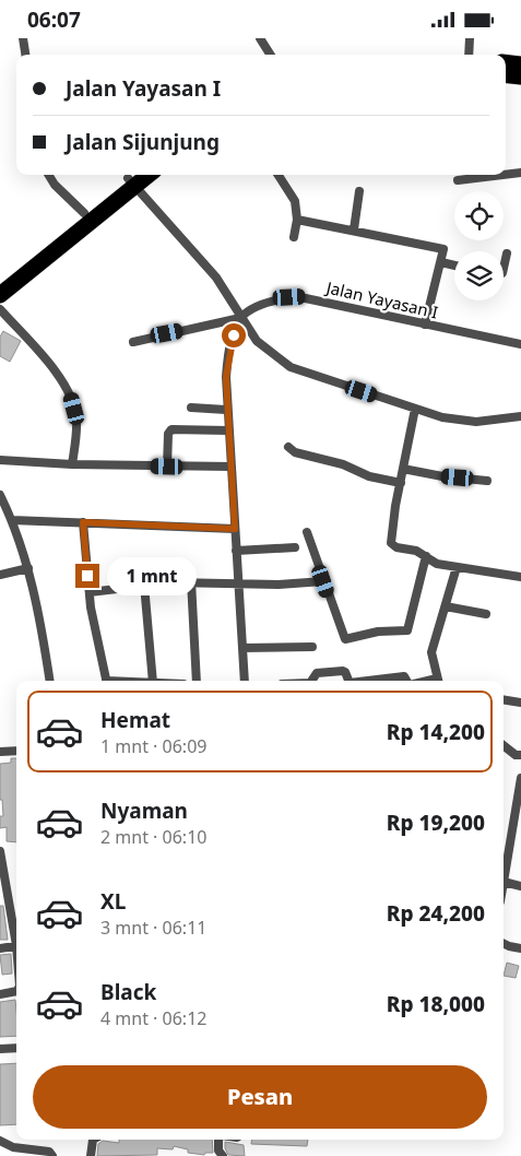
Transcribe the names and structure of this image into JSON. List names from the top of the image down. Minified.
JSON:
{"streets":{"street":["Jalan Yayasan I"]},"page":{"status":"06:07","banner":["Jalan Yayasan I","Jalan Sijunjung"],"bubble":"1 mnt","list":[{"name":"Hemat","note":"1 mnt · 06:09","value":"Rp 14,200"},{"name":"Nyaman","note":"2 mnt · 06:10","value":"Rp 19,200"},{"name":"XL","note":"3 mnt · 06:11","value":"Rp 24,200"},{"name":"Black","note":"4 mnt · 06:12","value":"Rp 18,000"}],"buttons":"Pesan"}}
